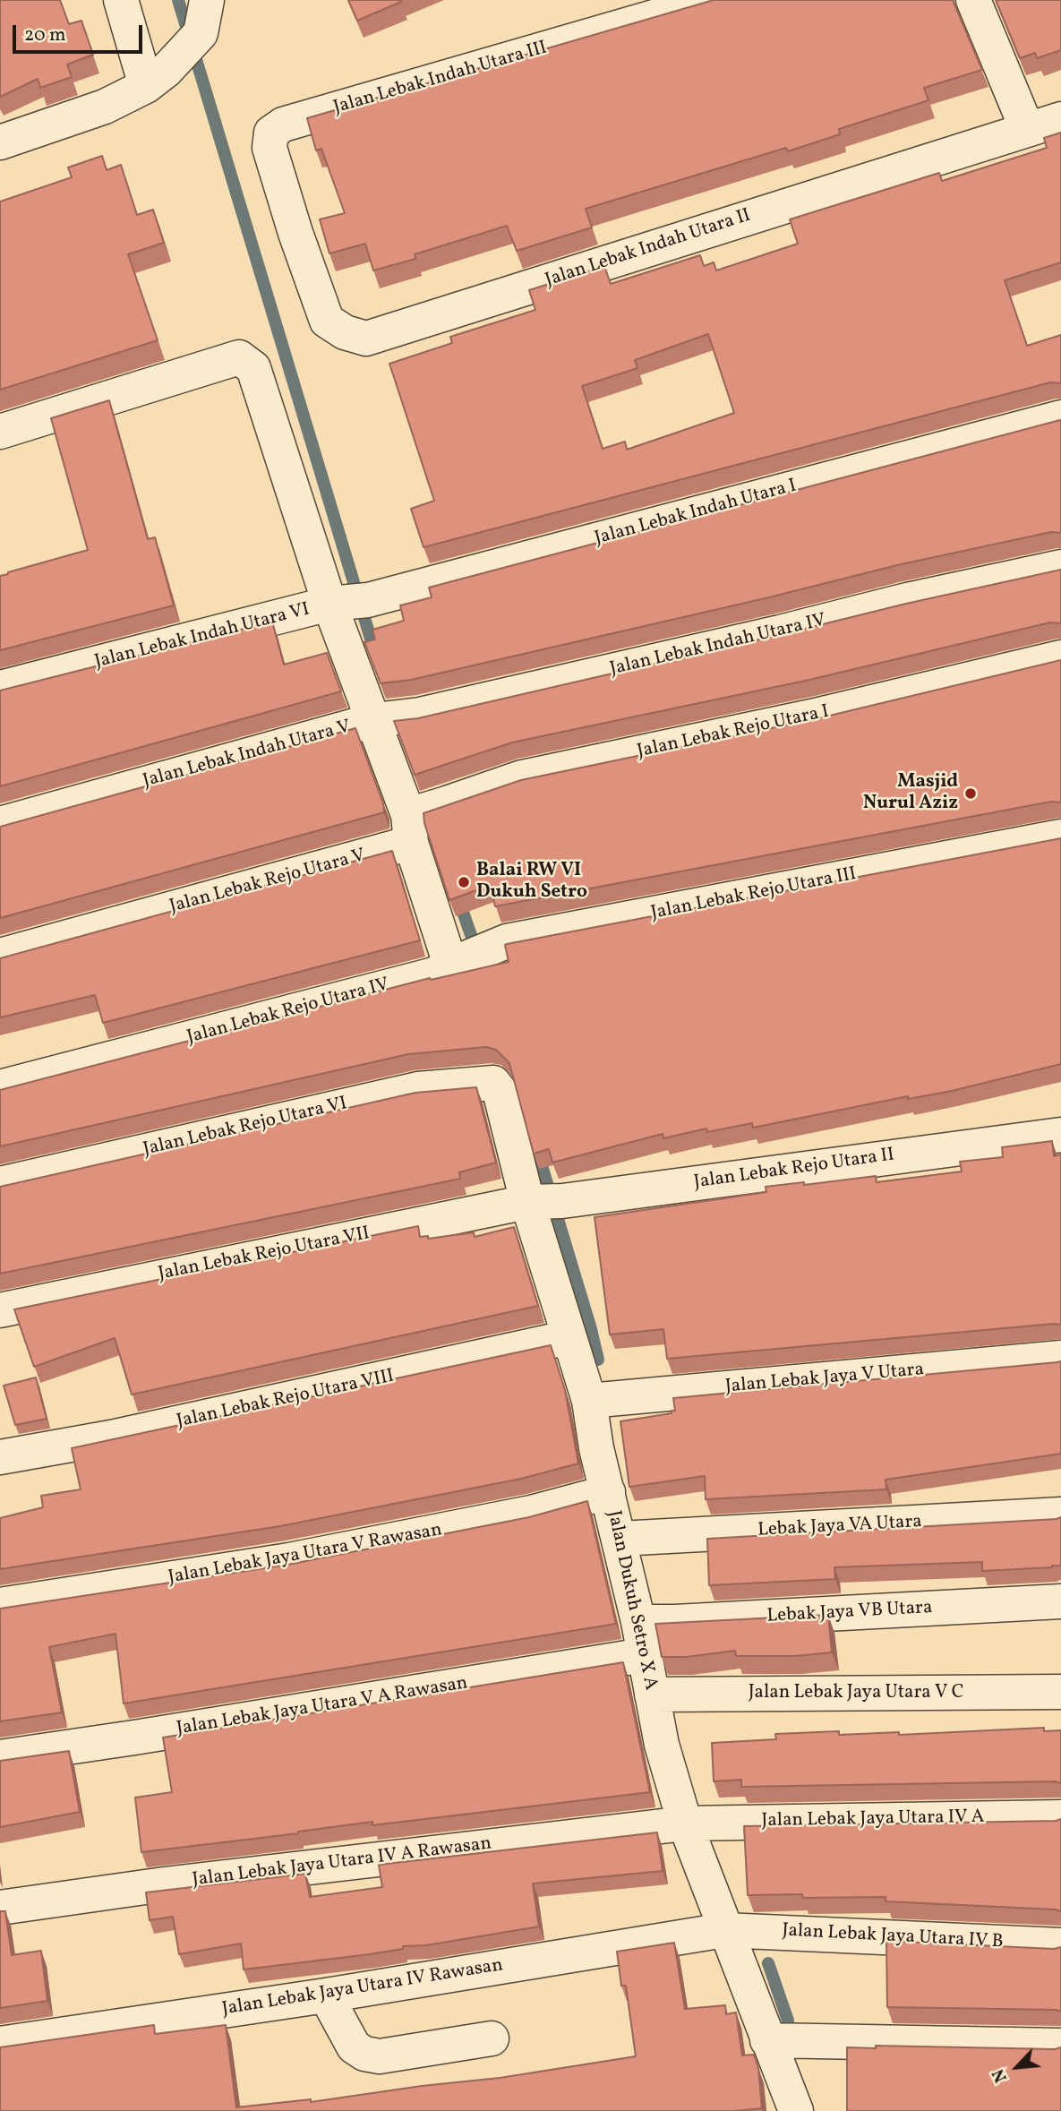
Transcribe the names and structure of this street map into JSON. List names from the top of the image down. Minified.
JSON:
{"streets":{"street":["Jalan Lebak Indah Utara III","Jalan Lebak Indah Utara II","Jalan Lebak Indah Utara I","Jalan Lebak Indah Utara VI","Jalan Lebak Indah Utara IV","Jalan Lebak Rejo Utara I","Jalan Lebak Indah Utara V","Jalan Lebak Rejo Utara V","Jalan Lebak Rejo Utara III","Jalan Lebak Rejo Utara IV","Jalan Lebak Rejo Utara VI","Jalan Lebak Rejo Utara II","Jalan Lebak Rejo Utara VII","Jalan Lebak Jaya V Utara","Jalan Lebak Rejo Utara VIII","Lebak Jaya VA Utara","Jalan Lebak Jaya Utara V Rawasan","Jalan Dukuh Setro X A","Lebak Jaya VB Utara","Jalan Lebak Jaya Utara V C","Jalan Lebak Jaya Utara V A Rawasan","Jalan Lebak Jaya Utara IV A","Jalan Lebak Jaya Utara IV A Rawasan","Jalan Lebak Jaya Utara IV B","Jalan Lebak Jaya Utara IV Rawasan"]},"crossings":[["Jalan Lebak Indah Utara III","Jalan Lebak Indah Utara II"],["Jalan Lebak Indah Utara I","Jalan Lebak Indah Utara VI"],["Jalan Lebak Indah Utara I","Jalan Lebak Indah Utara V"],["Jalan Lebak Indah Utara VI","Jalan Lebak Indah Utara V"],["Jalan Lebak Indah Utara IV","Jalan Lebak Indah Utara V"],["Jalan Lebak Rejo Utara I","Jalan Lebak Rejo Utara V"],["Jalan Lebak Rejo Utara III","Jalan Lebak Rejo Utara IV"],["Jalan Lebak Rejo Utara VI","Jalan Dukuh Setro X A"],["Jalan Lebak Rejo Utara II","Jalan Lebak Rejo Utara VII"],["Jalan Lebak Rejo Utara II","Jalan Dukuh Setro X A"],["Jalan Lebak Rejo Utara VII","Jalan Dukuh Setro X A"],["Jalan Lebak Jaya V Utara","Jalan Dukuh Setro X A"],["Jalan Lebak Rejo Utara VIII","Jalan Dukuh Setro X A"],["Lebak Jaya VA Utara","Jalan Dukuh Setro X A"],["Jalan Lebak Jaya Utara V Rawasan","Jalan Dukuh Setro X A"],["Jalan Dukuh Setro X A","Lebak Jaya VB Utara"],["Jalan Dukuh Setro X A","Jalan Lebak Jaya Utara V C"],["Jalan Dukuh Setro X A","Jalan Lebak Jaya Utara V A Rawasan"],["Jalan Dukuh Setro X A","Jalan Lebak Jaya Utara IV A"],["Jalan Dukuh Setro X A","Jalan Lebak Jaya Utara IV A Rawasan"],["Jalan Dukuh Setro X A","Jalan Lebak Jaya Utara IV B"],["Jalan Dukuh Setro X A","Jalan Lebak Jaya Utara IV Rawasan"],["Jalan Lebak Jaya Utara IV A","Jalan Lebak Jaya Utara IV A Rawasan"],["Jalan Lebak Jaya Utara IV B","Jalan Lebak Jaya Utara IV Rawasan"]],"places":["Masjid Nurul Aziz","Balai RW VI Dukuh Setro"],"scale_bar":"20 m","north":"bottom left"}
